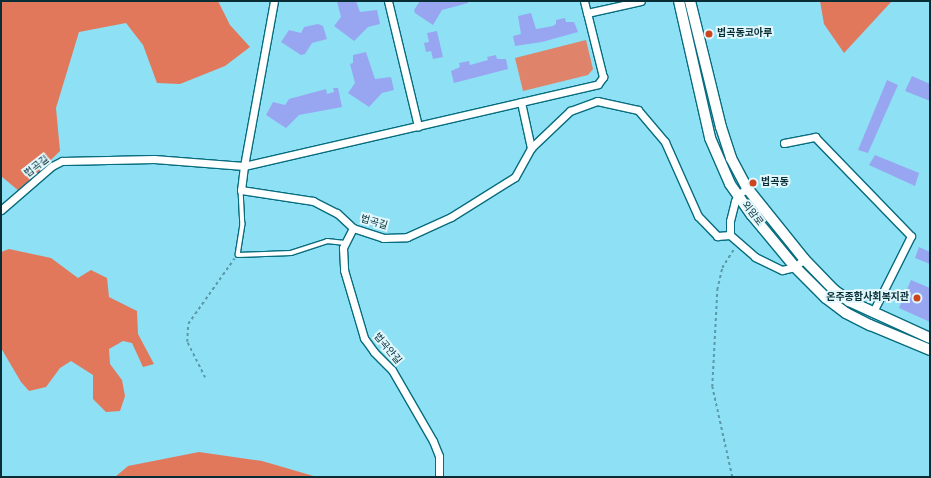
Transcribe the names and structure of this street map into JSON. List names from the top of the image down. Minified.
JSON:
{"streets":{"main road":["외암로"],"street":["법곡길","법곡안길"]},"crossings":[["법곡길","법곡안길"]],"places":["법곡동코아루","법곡동","온주종합사회복지관"]}
